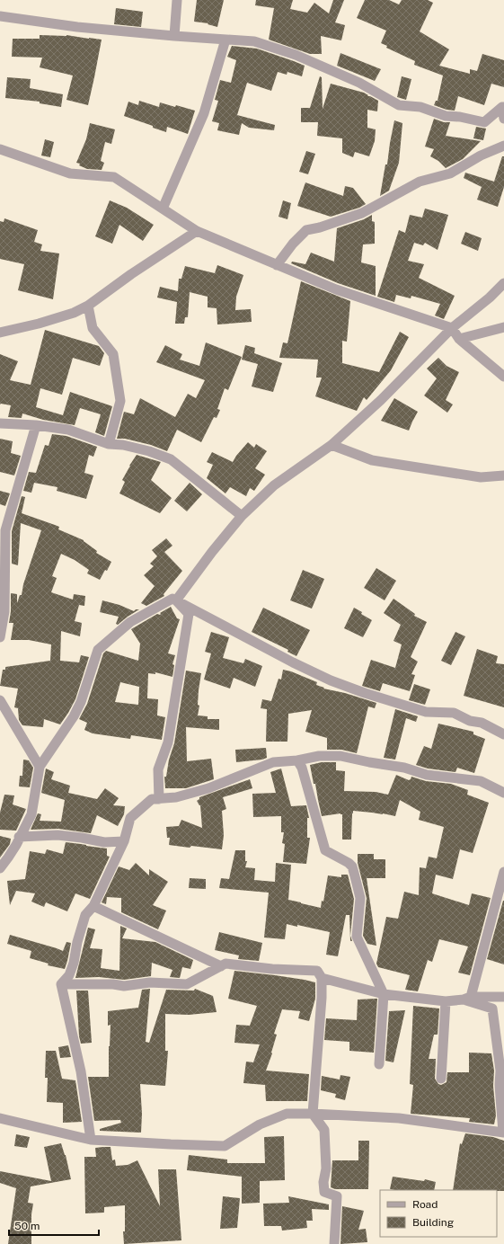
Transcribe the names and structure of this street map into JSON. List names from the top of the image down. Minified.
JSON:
{"legend":["Road","Building"],"scale_bar":"50 m"}
